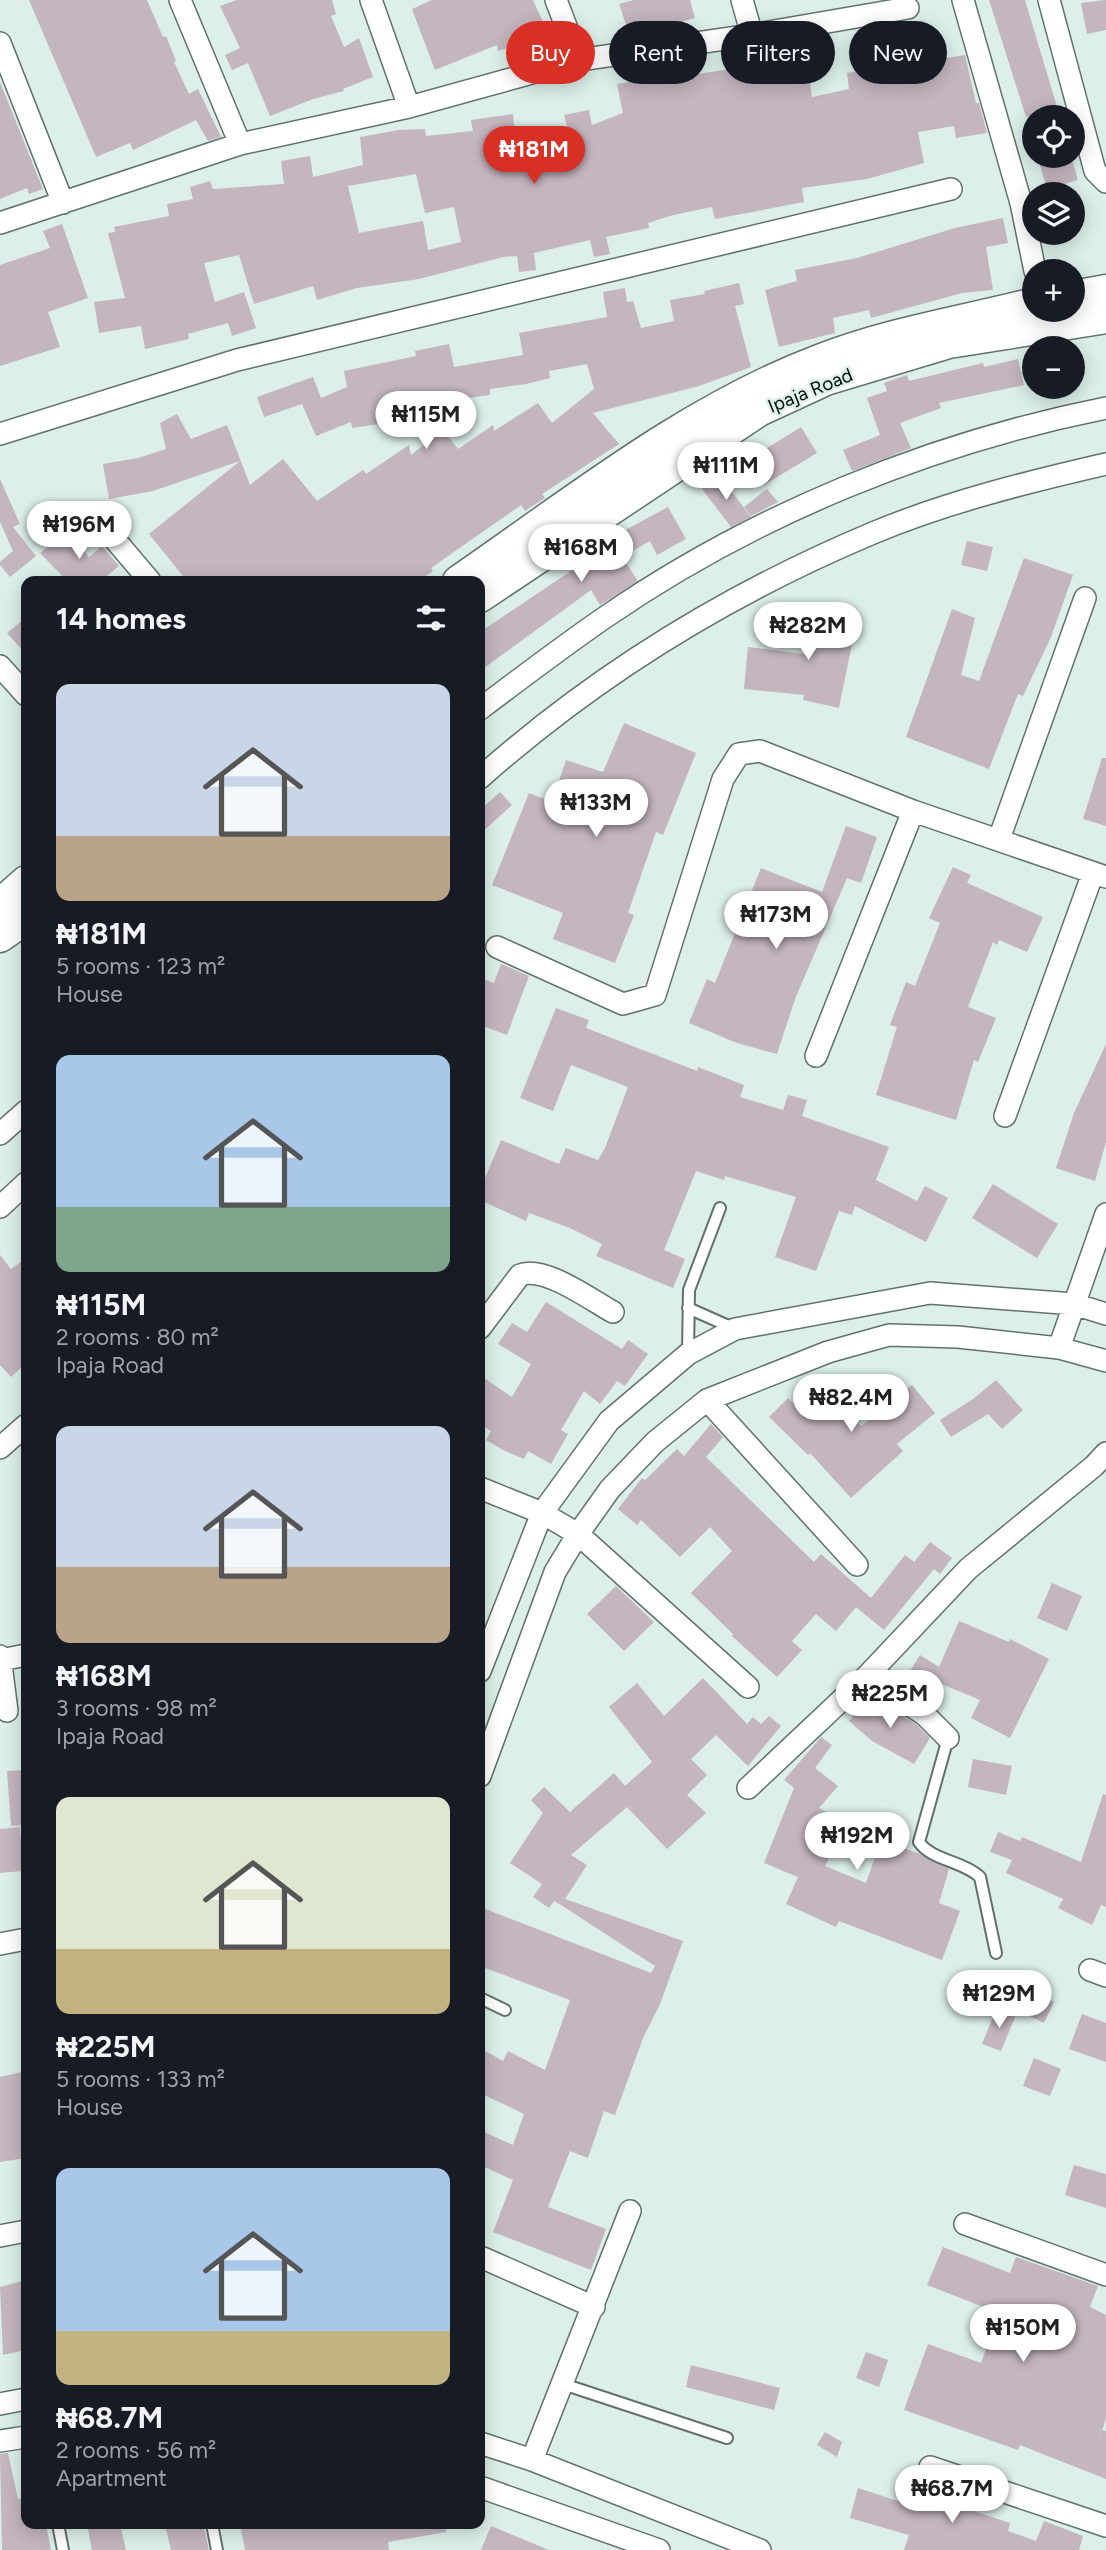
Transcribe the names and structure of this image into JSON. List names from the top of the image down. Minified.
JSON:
{"streets":{"main road":["Ipaja Road"]},"page":{"chip":["Buy","Rent","Filters","New"],"map_buttons":["+","−"],"price":["₦181M","₦115M","₦111M","₦196M","₦168M","₦282M","₦133M","₦173M","₦82.4M","₦225M","₦192M","₦129M","₦150M","₦68.7M"],"heading":"14 homes","list":[{"name":"₦181M","note":"5 rooms · 123 m² · House"},{"name":"₦115M","note":"2 rooms · 80 m² · Ipaja Road"},{"name":"₦168M","note":"3 rooms · 98 m² · Ipaja Road"},{"name":"₦225M","note":"5 rooms · 133 m² · House"},{"name":"₦68.7M","note":"2 rooms · 56 m² · Apartment"}]}}
